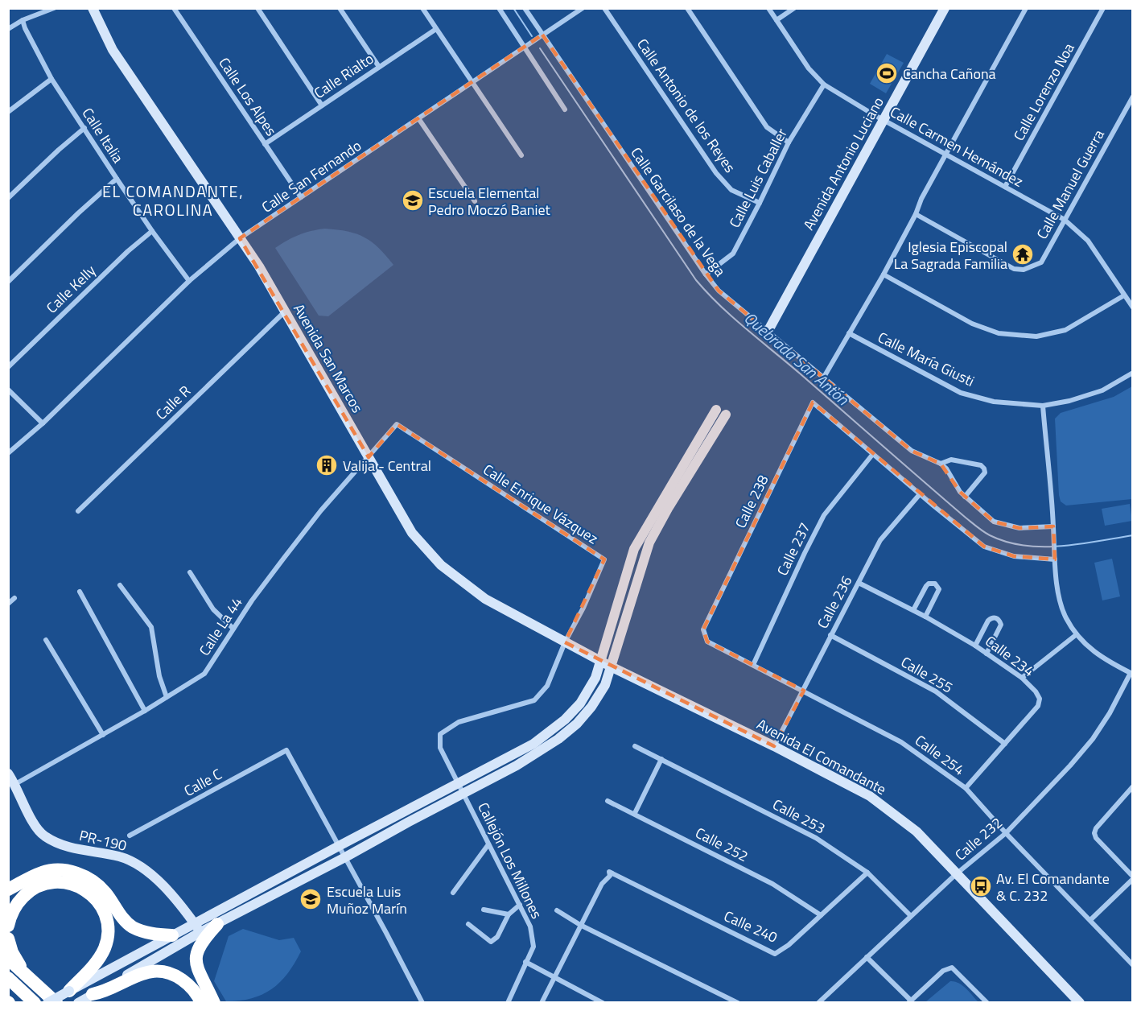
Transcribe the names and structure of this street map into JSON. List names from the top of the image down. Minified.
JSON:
{"streets":{"street":["Calle Rialto","Calle Lorenzo Noa","Calle Los Alpes","Calle Antonio de los Reyes","Calle Italia","Calle Carmen Hernández","Avenida Antonio Luciano","Calle San Fernando","Calle Luis Caballer","Calle Manuel Guerra","Calle Garcilaso de la Vega","Calle Kelly","Avenida San Marcos","Calle María Giusti","Calle R","Calle 238","Calle Enrique Vázquez","Calle 237","Calle 236","Calle La 44","Calle 234","Calle 255","Calle 254","Avenida El Comandante","Calle C","Calle 253","Calle 232","PR-190","Calle 252","Callejón Los Millones","Calle 240"]},"crossings":[["Calle Rialto","Calle Los Alpes"],["Calle Lorenzo Noa","Calle Carmen Hernández"],["Calle Los Alpes","Calle San Fernando"],["Calle Antonio de los Reyes","Calle Luis Caballer"],["Calle Italia","Calle San Fernando"],["Calle Italia","Calle Kelly"],["Calle Carmen Hernández","Avenida Antonio Luciano"],["Calle Carmen Hernández","Calle Luis Caballer"],["Calle Carmen Hernández","Calle Manuel Guerra"],["Avenida Antonio Luciano","Calle Garcilaso de la Vega"],["Calle San Fernando","Calle Garcilaso de la Vega"],["Calle San Fernando","Avenida San Marcos"],["Calle Luis Caballer","Calle Garcilaso de la Vega"],["Avenida San Marcos","Calle R"],["Avenida San Marcos","Calle Enrique Vázquez"],["Avenida San Marcos","Calle La 44"],["Avenida San Marcos","Avenida El Comandante"],["Calle 238","Calle 237"],["Calle 238","Calle 254"],["Calle Enrique Vázquez","Calle La 44"],["Calle Enrique Vázquez","Callejón Los Millones"],["Calle 237","Calle 254"],["Calle 236","Calle 234"],["Calle 236","Calle 255"],["Calle 236","Calle 254"],["Calle 236","Avenida El Comandante"],["Calle La 44","PR-190"],["Calle 234","Calle 255"],["Calle 234","Calle 254"],["Calle 254","Calle 232"],["Avenida El Comandante","Calle 232"],["Calle 253","Calle 232"],["Calle 253","Calle 240"],["Calle 252","Calle 240"]],"districts":["EL COMANDANTE, CAROLINA"],"water":["Quebrada San Antón"],"places":{"sports":["Cancha Cañona"],"school or university":["Escuela Elemental Pedro Moczó Baniet","Escuela Luis Muñoz Marín"],"temple":["Iglesia Episcopal La Sagrada Familia"],"building":["Valija - Central"],"bus stop":["Av. El Comandante & C. 232"]}}
